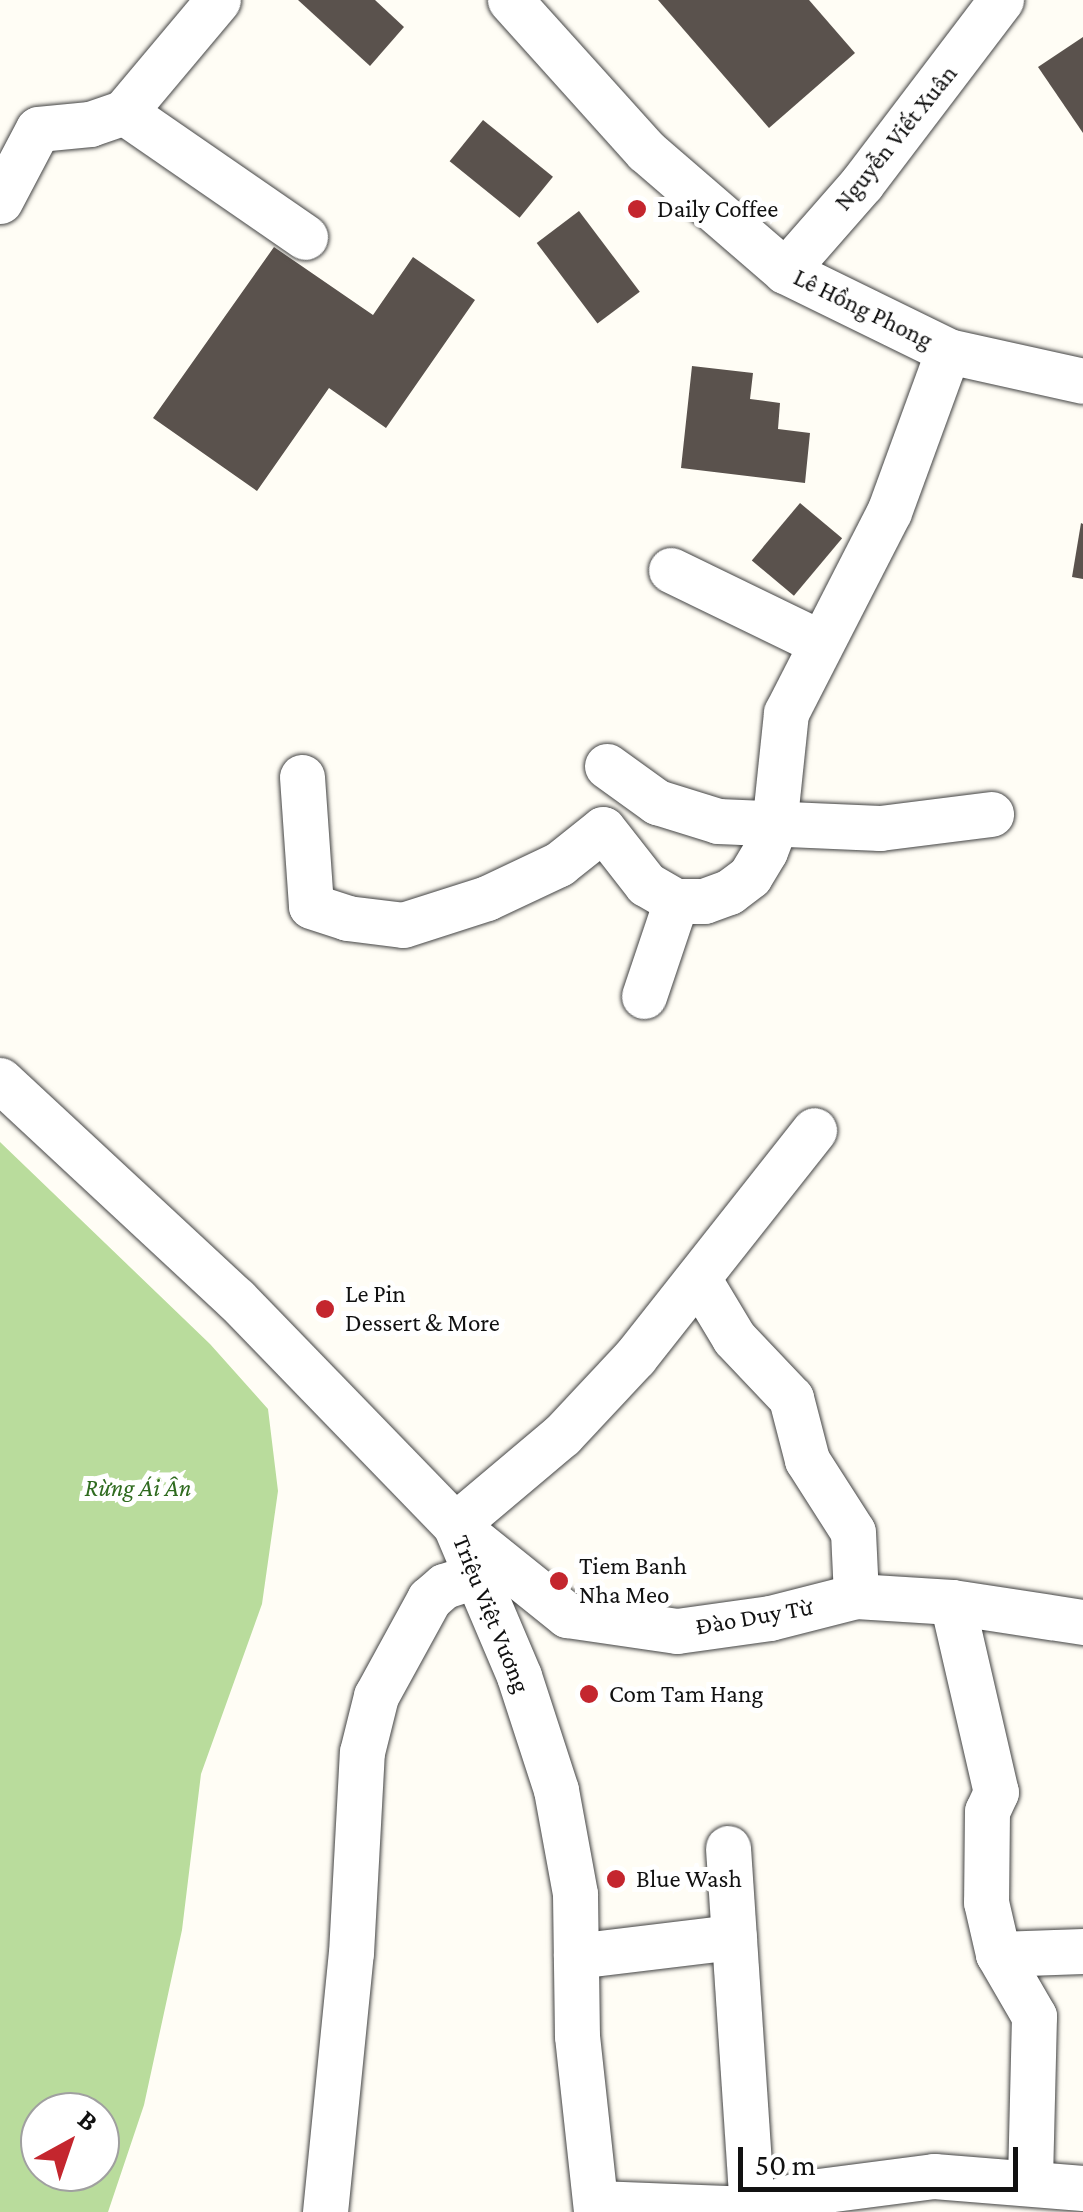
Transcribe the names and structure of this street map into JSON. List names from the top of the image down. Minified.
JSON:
{"streets":{"street":["Nguyễn Viết Xuân","Lê Hồng Phong","Triệu Việt Vương","Đào Duy Từ"]},"crossings":[["Nguyễn Viết Xuân","Lê Hồng Phong"],["Triệu Việt Vương","Đào Duy Từ"]],"parks":["Rừng Ái Ân"],"places":["Daily Coffee","Le Pin Dessert & More","Tiem Banh Nha Meo","Com Tam Hang","Blue Wash"],"scale_bar":"50 m","north":"top right"}
